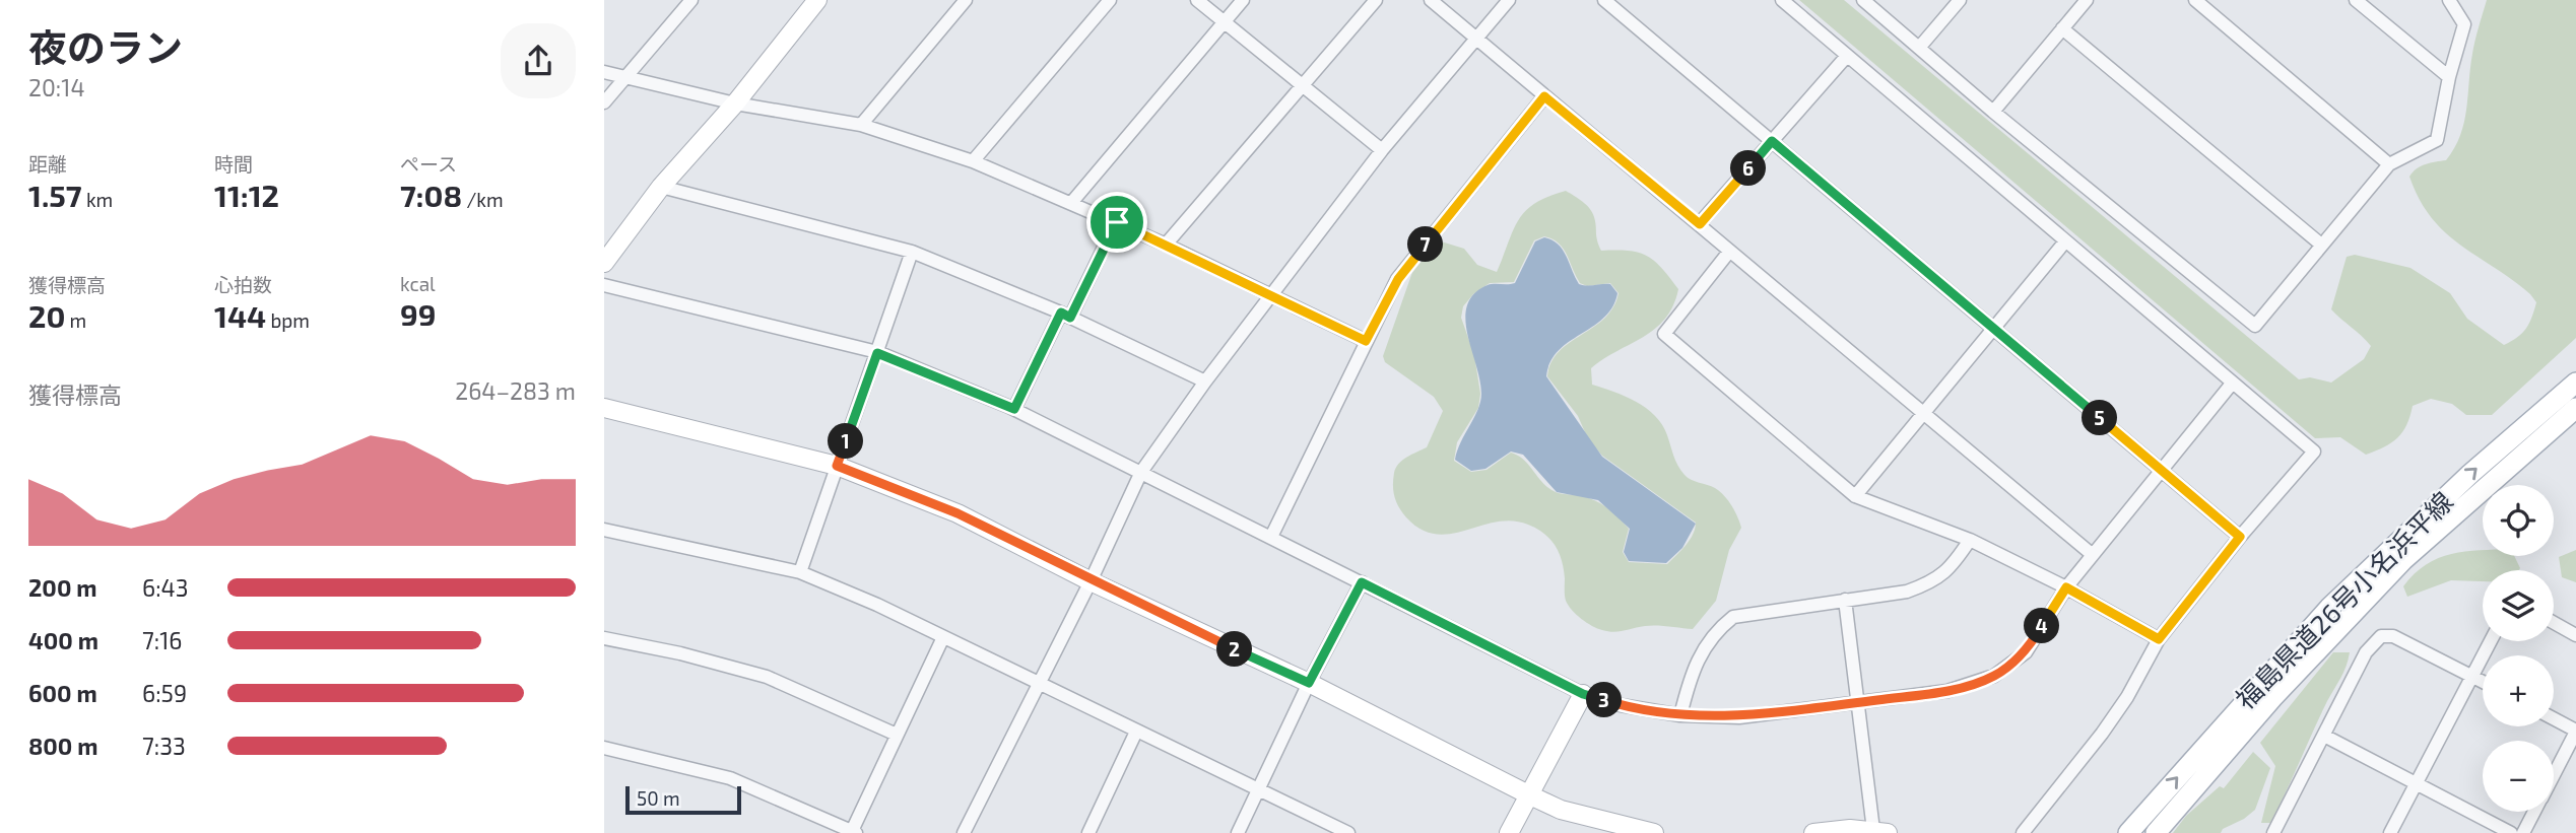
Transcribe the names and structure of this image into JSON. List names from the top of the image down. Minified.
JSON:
{"streets":{"main road":["福島県道26号小名浜平線"]},"scale_bar":"50 m","page":{"heading":["夜のラン","20:14"],"stats":[["距離","1.57 km"],["時間","11:12"],["ペース","7:08 /km"],["獲得標高","20 m"],["心拍数","144 bpm"],["kcal","99"]],"pins":["6","7","5","1","4","2","3"],"chart":["獲得標高","264–283 m"],"map_buttons":["+","−"],"list":[{"name":"200 m","note":"6:43"},{"name":"400 m","note":"7:16"},{"name":"600 m","note":"6:59"},{"name":"800 m","note":"7:33"}],"scale":"50 m"}}
